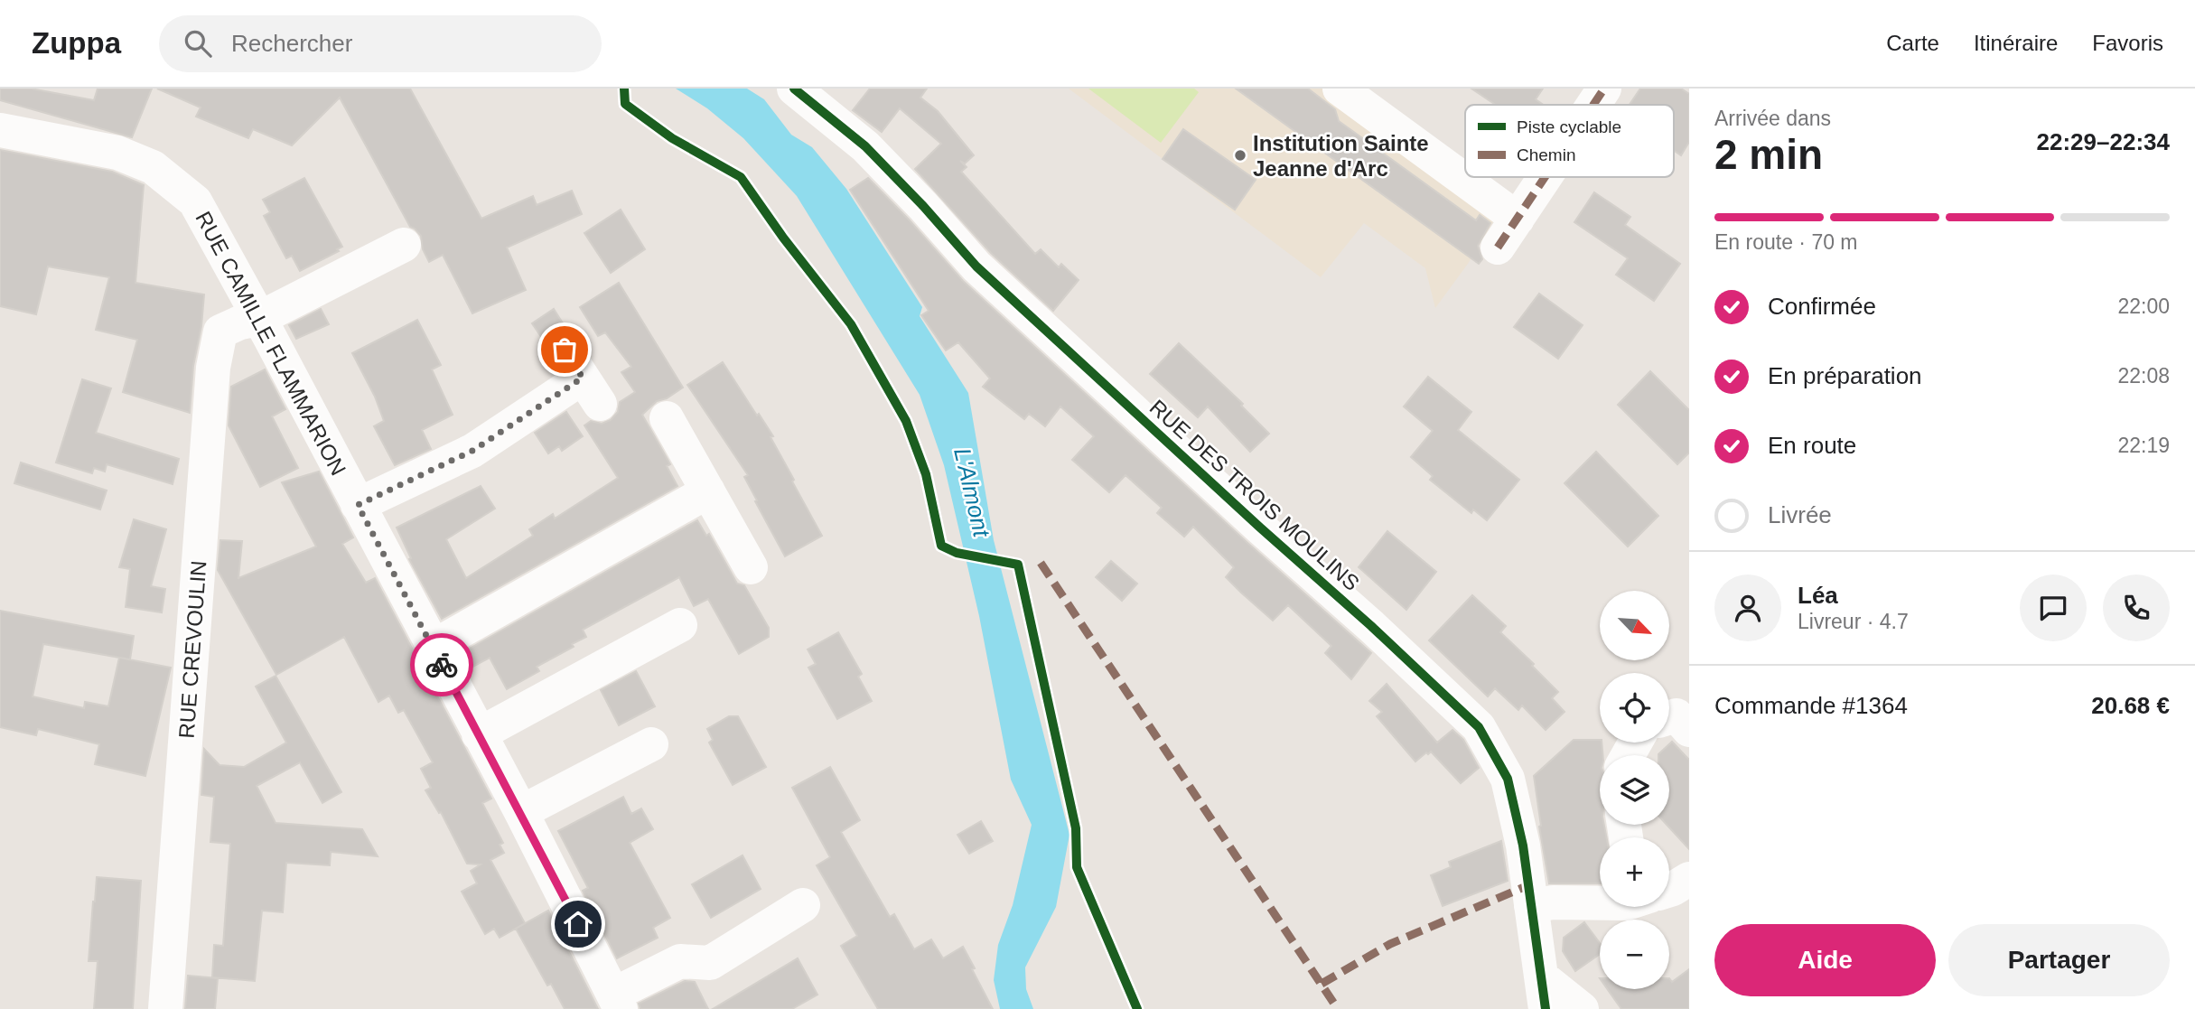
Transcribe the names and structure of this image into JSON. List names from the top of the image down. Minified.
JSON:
{"streets":{"street":["RUE CAMILLE FLAMMARION","RUE DES TROIS MOULINS","RUE CREVOULIN"]},"crossings":[["RUE CAMILLE FLAMMARION","RUE CREVOULIN"]],"water":["L'Almont"],"places":["Institution Sainte Jeanne d'Arc"],"legend":["Piste cyclable","Chemin"],"north":"bottom right","page":{"header":"Zuppa","search":"Rechercher","nav":["Carte","Itinéraire","Favoris"],"heading":["2 min","Arrivée dans","22:29–22:34"],"panel":["Léa","Livreur · 4.7","Commande #1364","20.68 €"],"bar":"En route · 70 m","list":[["Confirmée","22:00"],["En préparation","22:08"],["En route","22:19"],"Livrée"],"map_buttons":["+","−"],"buttons":["Aide","Partager"]}}
